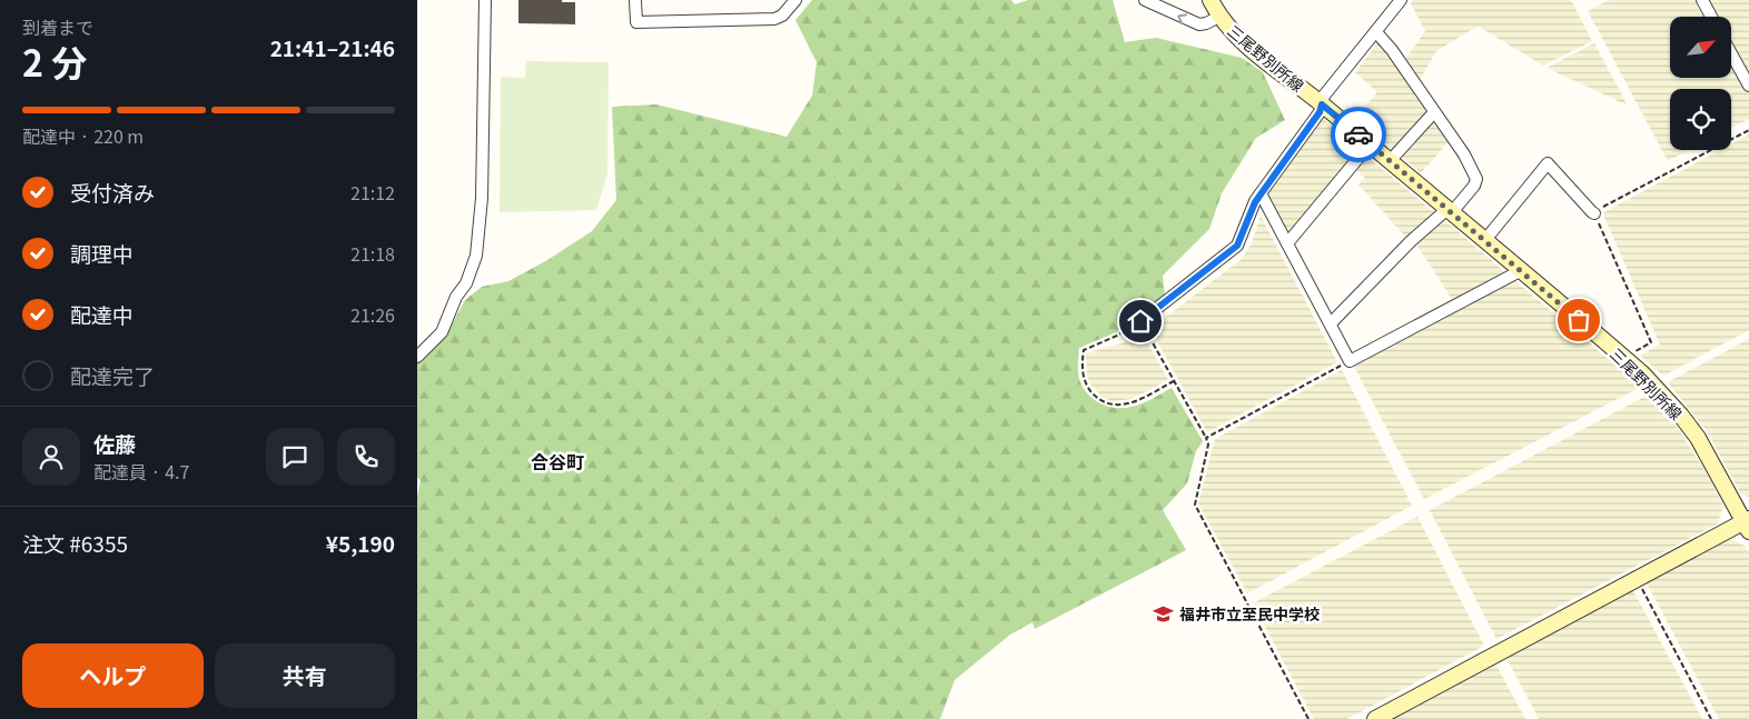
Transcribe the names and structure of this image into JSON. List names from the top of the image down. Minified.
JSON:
{"streets":{"main road":["三尾野別所線"]},"districts":["合谷町"],"places":{"school or university":["福井市立至民中学校"]},"north":"top right","page":{"heading":["2 分","到着まで","21:41–21:46"],"panel":["佐藤","配達員 · 4.7","注文 #6355","¥5,190"],"bar":"配達中 · 220 m","list":[["受付済み","21:12"],["調理中","21:18"],["配達中","21:26"],"配達完了"],"buttons":["ヘルプ","共有"]}}
